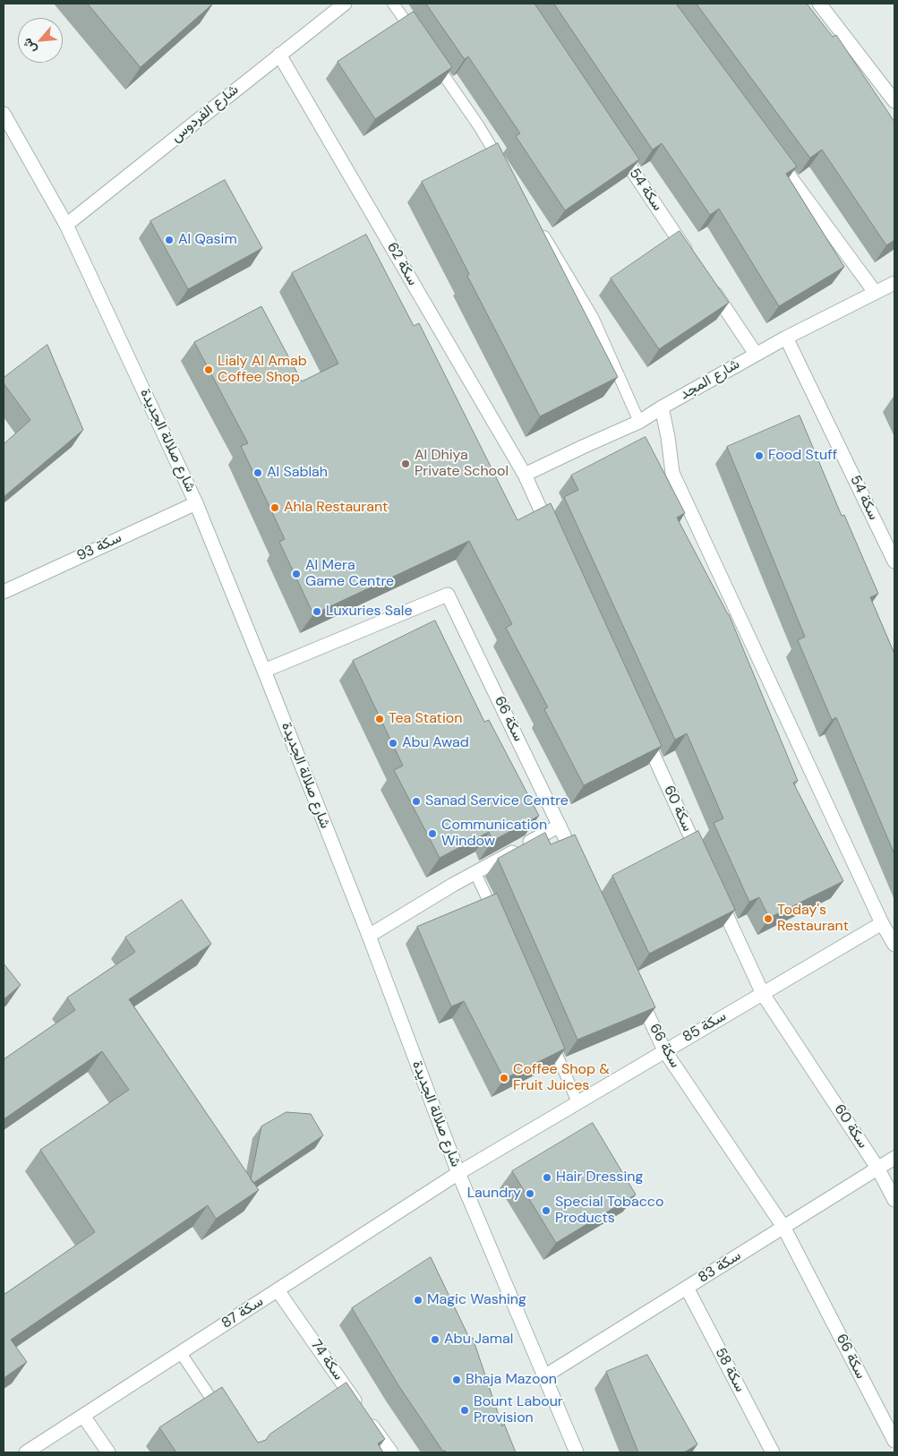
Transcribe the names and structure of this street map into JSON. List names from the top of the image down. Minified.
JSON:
{"streets":{"street":["شارع الفردوس","سكة 54","سكة 62","شارع المجد","شارع صلالة الجديدة","سكة 93","سكة 66","سكة 60","سكة 85","سكة 83","سكة 87","سكة 74","سكة 58"]},"crossings":[["شارع الفردوس","سكة 62"],["شارع الفردوس","شارع صلالة الجديدة"],["سكة 54","شارع المجد"],["سكة 62","شارع المجد"],["شارع صلالة الجديدة","سكة 93"],["شارع صلالة الجديدة","سكة 66"],["شارع صلالة الجديدة","سكة 85"],["شارع صلالة الجديدة","سكة 83"],["شارع صلالة الجديدة","سكة 87"],["سكة 66","سكة 85"],["سكة 66","سكة 83"],["سكة 60","سكة 85"],["سكة 60","سكة 83"],["سكة 85","سكة 87"],["سكة 83","سكة 58"],["سكة 87","سكة 74"]],"places":["Al Qasim","Lialy Al Amab Coffee Shop","Food Stuff","Al Dhiya Private School","Al Sablah","Ahla Restaurant","Al Mera Game Centre","Luxuries Sale","Tea Station","Abu Awad","Sanad Service Centre","Communication Window","Today's Restaurant","Coffee Shop & Fruit Juices","Hair Dressing","Laundry","Special Tobacco Products","Magic Washing","Abu Jamal","Bhaja Mazoon","Bount Labour Provision"],"north":"bottom left"}
